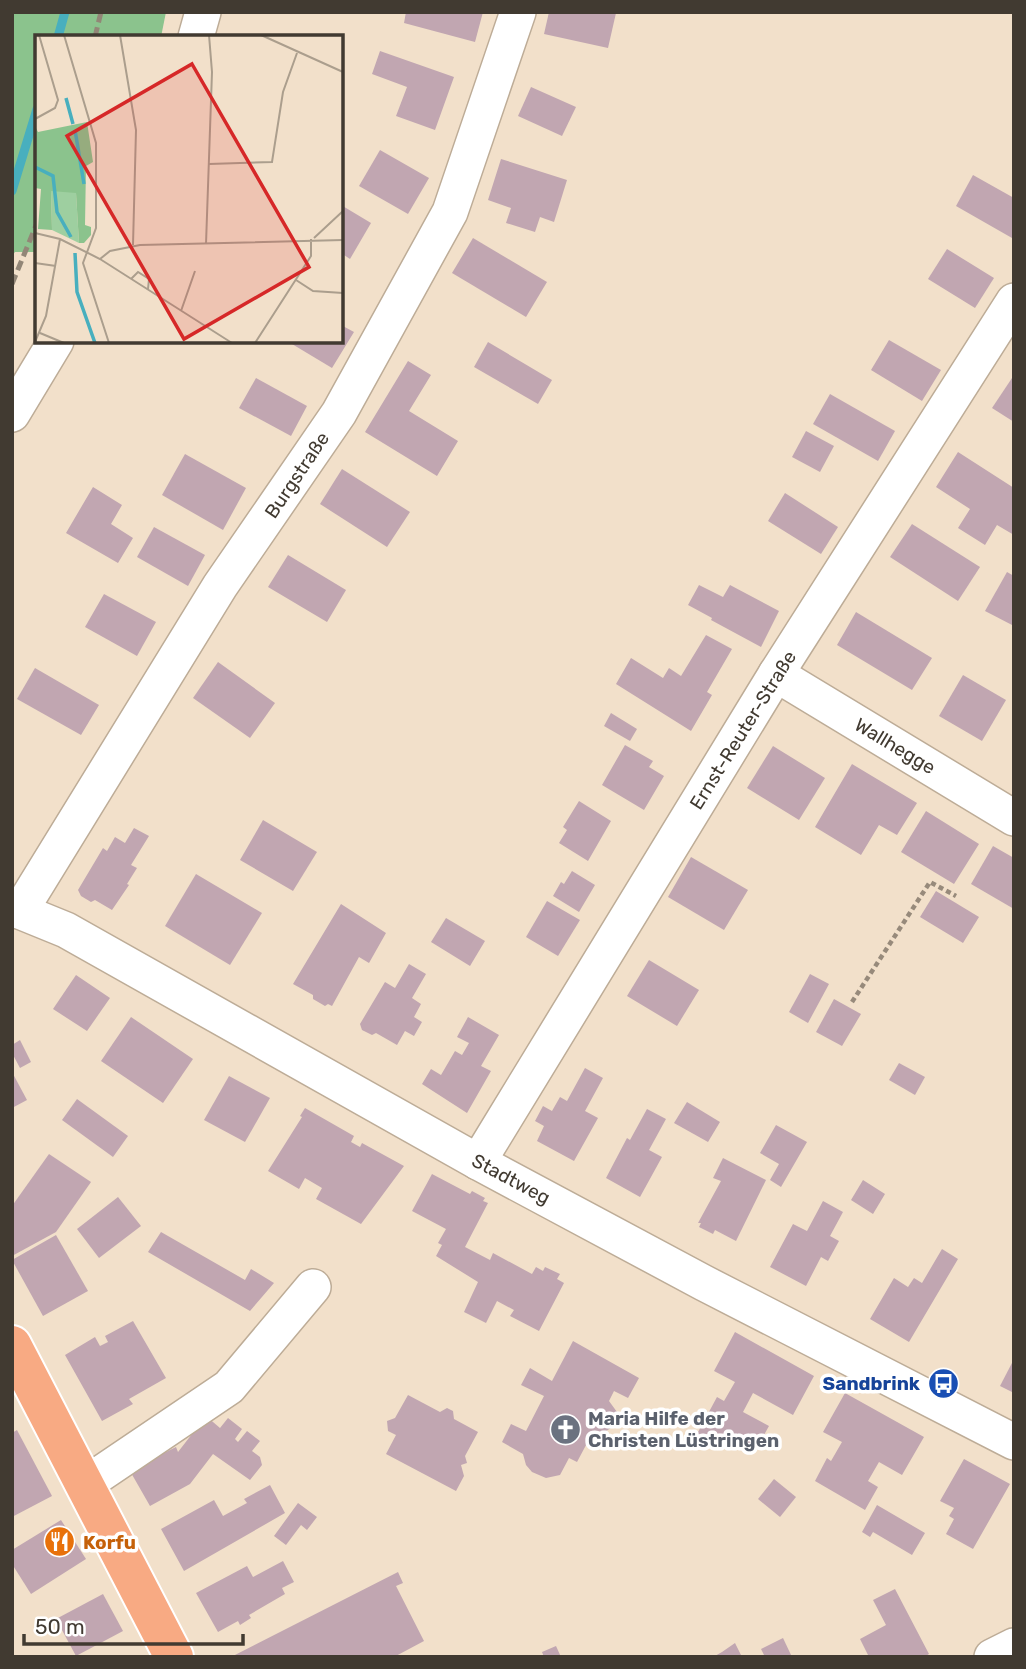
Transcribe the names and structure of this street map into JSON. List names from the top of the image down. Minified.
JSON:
{"streets":{"street":["Burgstraße","Ernst-Reuter-Straße","Wallhegge","Stadtweg"]},"crossings":[["Burgstraße","Stadtweg"],["Ernst-Reuter-Straße","Wallhegge"],["Ernst-Reuter-Straße","Stadtweg"]],"places":{"bus stop":["Sandbrink"],"church":["Maria Hilfe der Christen Lüstringen"],"restaurant":["Korfu"]},"scale_bar":"50 m"}
